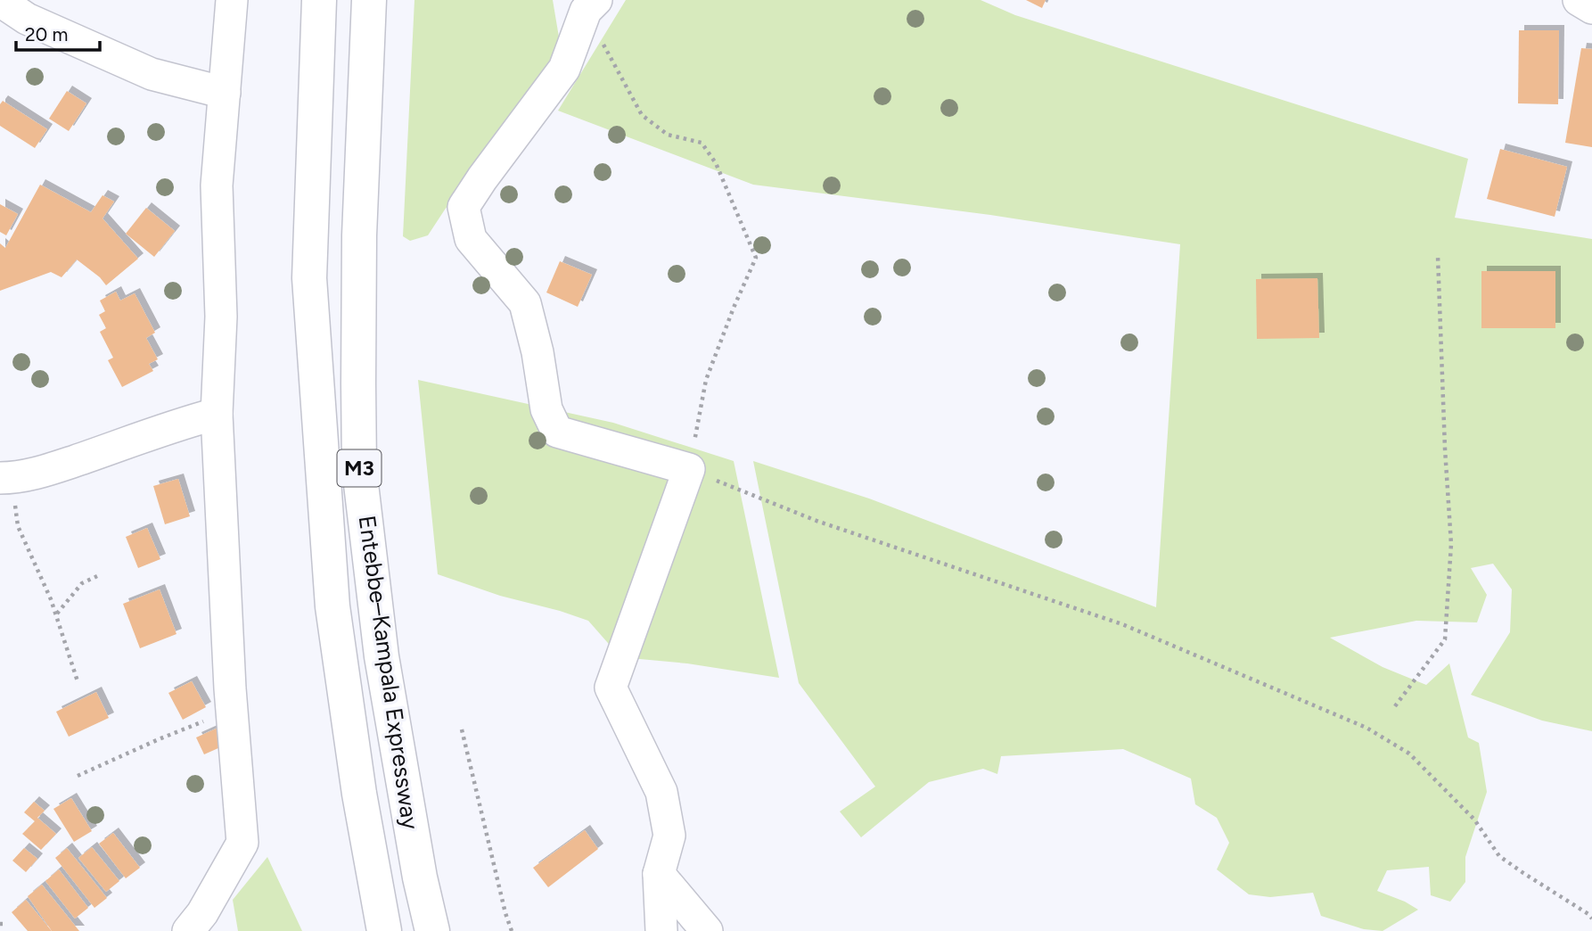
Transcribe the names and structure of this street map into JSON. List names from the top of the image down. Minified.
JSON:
{"streets":{"highway":["M3","Entebbe–Kampala Expressway"]},"scale_bar":"20 m"}
